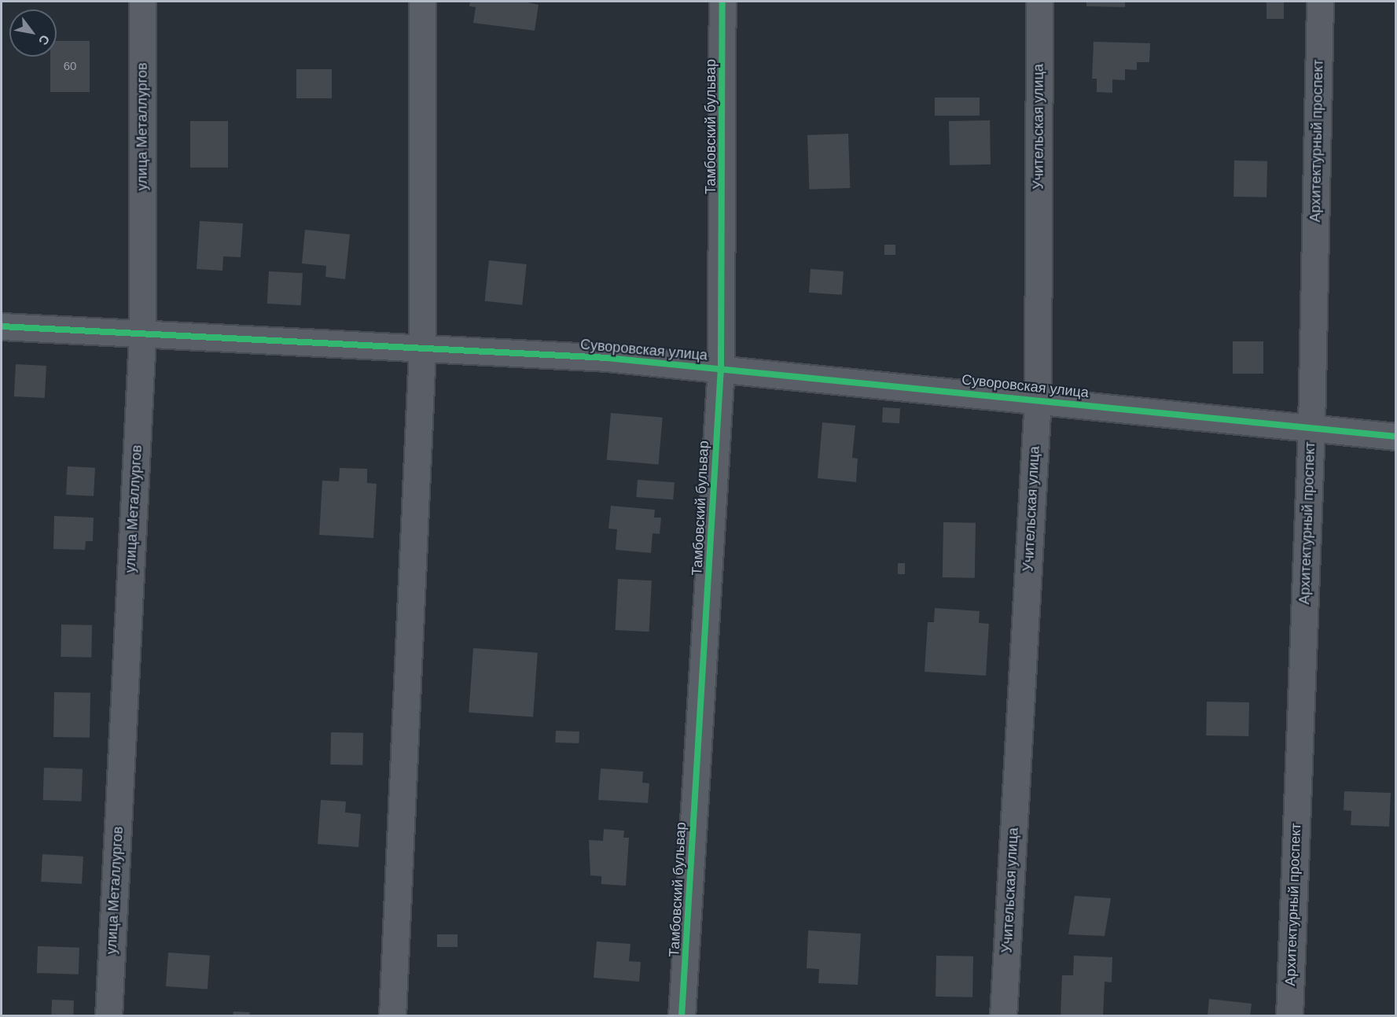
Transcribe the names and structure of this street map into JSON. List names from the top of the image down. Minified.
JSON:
{"streets":{"street":["улица Металлургов","Тамбовский бульвар","Учительская улица","Архитектурный проспект","Суворовская улица"]},"crossings":[["улица Металлургов","Суворовская улица"],["Тамбовский бульвар","Суворовская улица"],["Учительская улица","Суворовская улица"],["Архитектурный проспект","Суворовская улица"]],"house_numbers":["60"],"north":"bottom right"}
